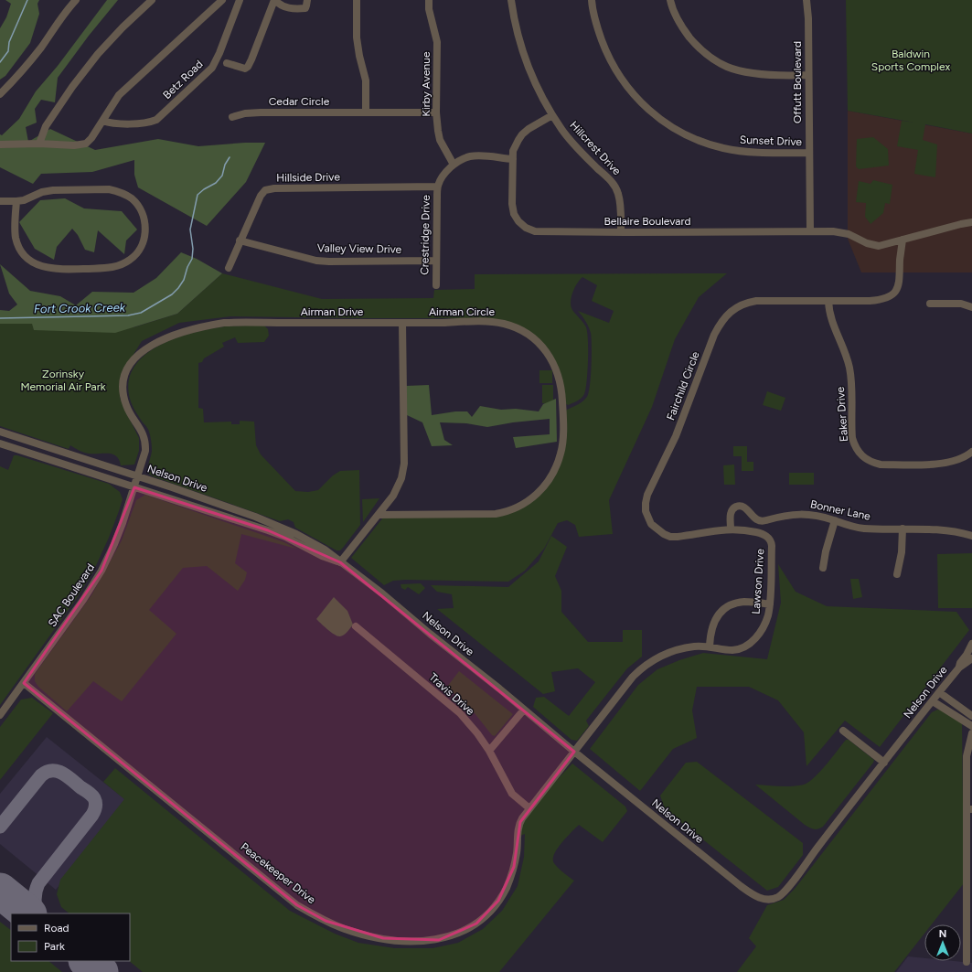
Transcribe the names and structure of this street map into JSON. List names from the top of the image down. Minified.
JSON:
{"streets":{"street":["Betz Road","Offutt Boulevard","Kirby Avenue","Cedar Circle","Sunset Drive","Hillcrest Drive","Hillside Drive","Bellaire Boulevard","Crestridge Drive","Valley View Drive","Airman Drive","Airman Circle","Fairchild Circle","Eaker Drive","Nelson Drive","Bonner Lane","Lawson Drive","SAC Boulevard","Travis Drive","Peacekeeper Drive"]},"crossings":[["Offutt Boulevard","Sunset Drive"],["Offutt Boulevard","Bellaire Boulevard"],["Kirby Avenue","Cedar Circle"],["Kirby Avenue","Crestridge Drive"],["Hillcrest Drive","Bellaire Boulevard"],["Hillside Drive","Crestridge Drive"],["Hillside Drive","Valley View Drive"],["Bellaire Boulevard","Crestridge Drive"],["Bellaire Boulevard","Fairchild Circle"],["Crestridge Drive","Valley View Drive"],["Airman Drive","Airman Circle"],["Airman Drive","Nelson Drive"],["Airman Drive","SAC Boulevard"],["Fairchild Circle","Eaker Drive"],["Fairchild Circle","Bonner Lane"],["Fairchild Circle","Lawson Drive"],["Nelson Drive","SAC Boulevard"],["Nelson Drive","Peacekeeper Drive"],["Bonner Lane","Lawson Drive"],["SAC Boulevard","Peacekeeper Drive"],["Travis Drive","Peacekeeper Drive"]],"water":["Fort Crook Creek"],"parks":["Baldwin Sports Complex","Zorinsky Memorial Air Park"],"legend":["Road","Park"],"north":"top"}
